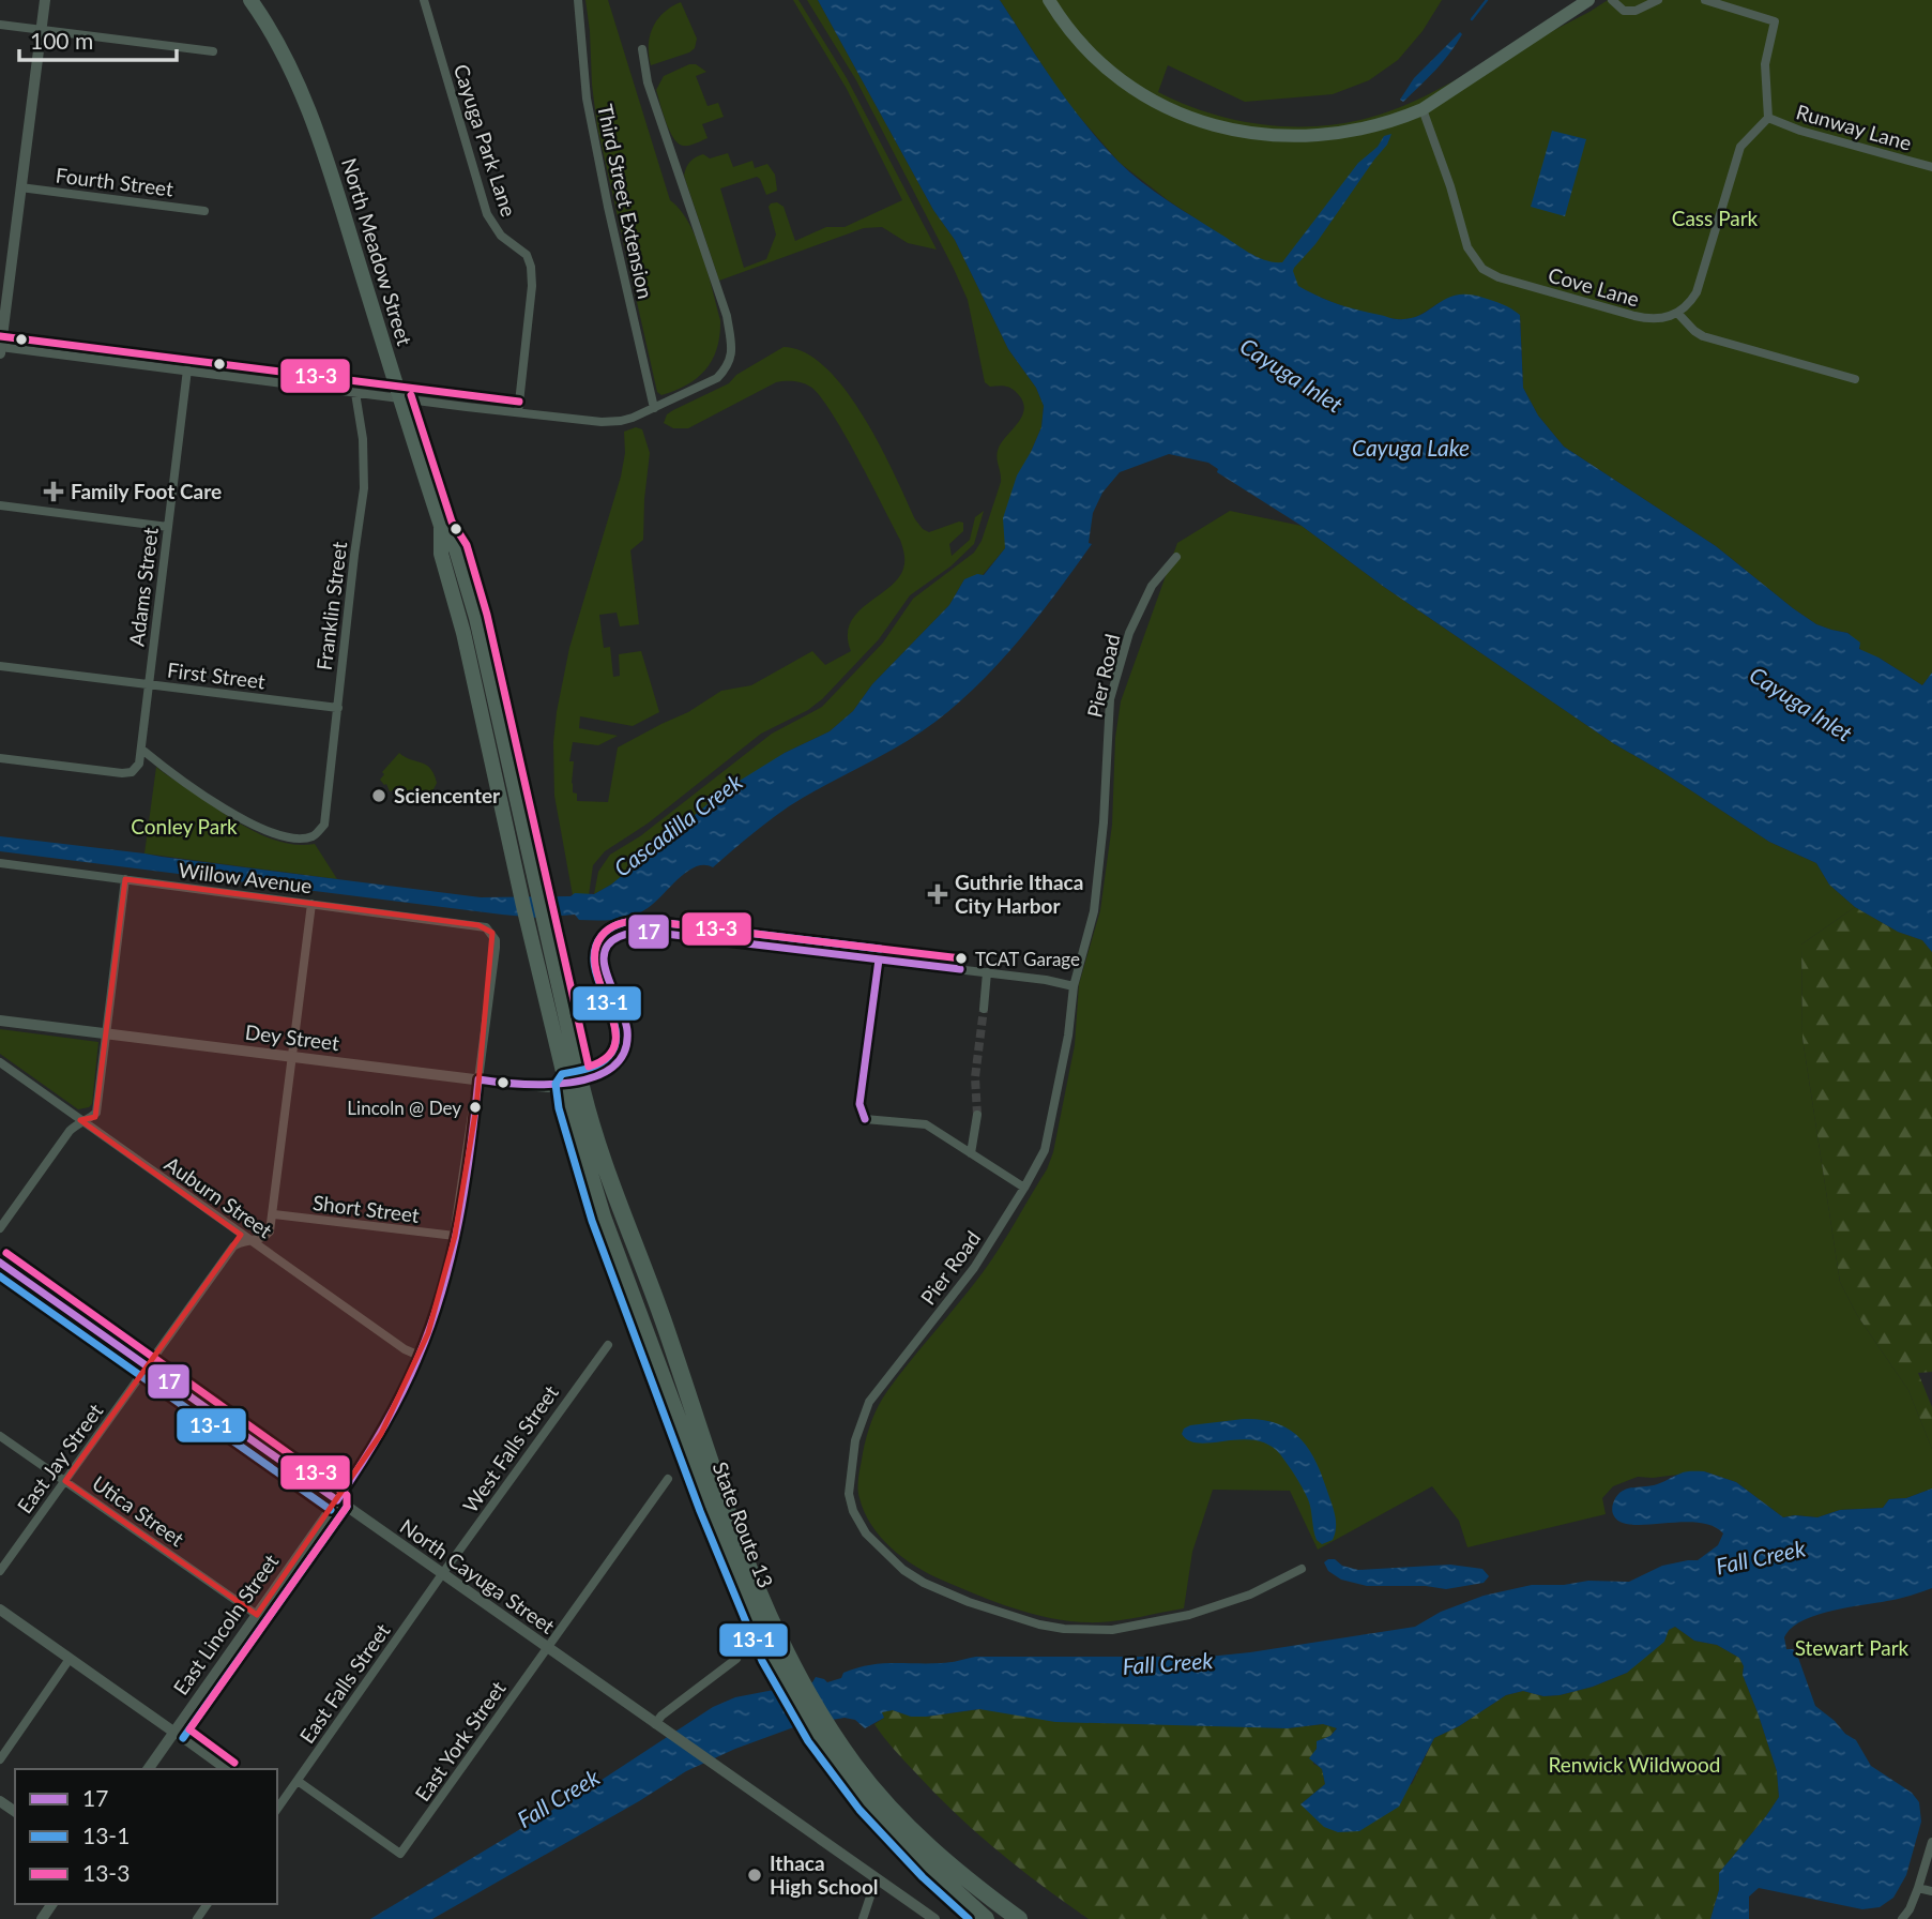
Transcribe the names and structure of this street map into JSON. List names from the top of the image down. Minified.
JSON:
{"streets":{"highway":["North Meadow Street","State Route 13"],"street":["Runway Lane","Cayuga Park Lane","Fourth Street","Third Street Extension","Cove Lane","Adams Street","Franklin Street","First Street","Pier Road","Willow Avenue","Dey Street","Auburn Street","Short Street","West Falls Street","East Jay Street","Utica Street","North Cayuga Street","East Lincoln Street","East Falls Street","East York Street"]},"crossings":[["Runway Lane","Cove Lane"],["North Meadow Street","Dey Street"],["North Meadow Street","State Route 13"],["Adams Street","Franklin Street"],["Adams Street","First Street"],["Franklin Street","First Street"],["Willow Avenue","Dey Street"],["Willow Avenue","East Lincoln Street"],["Dey Street","State Route 13"],["Dey Street","East Lincoln Street"],["Auburn Street","East Jay Street"],["Auburn Street","East Lincoln Street"],["Short Street","East Lincoln Street"],["West Falls Street","North Cayuga Street"],["West Falls Street","East Falls Street"],["East Jay Street","Utica Street"],["East Jay Street","North Cayuga Street"],["Utica Street","East Lincoln Street"],["North Cayuga Street","East Lincoln Street"],["North Cayuga Street","East Falls Street"],["North Cayuga Street","East York Street"],["East Falls Street","East York Street"]],"water":["Cayuga Inlet","Cayuga Lake","Cascadilla Creek","Fall Creek"],"parks":["Cass Park","Conley Park","Stewart Park","Renwick Wildwood"],"places":{"health":["Family Foot Care","Guthrie Ithaca City Harbor"],"other":["Sciencenter","TCAT Garage","Lincoln @ Dey","Ithaca High School"]},"lines":["transit line 13-3","transit line 13-1","transit line 17"],"legend":["17","13-1","13-3"],"scale_bar":"100 m"}
